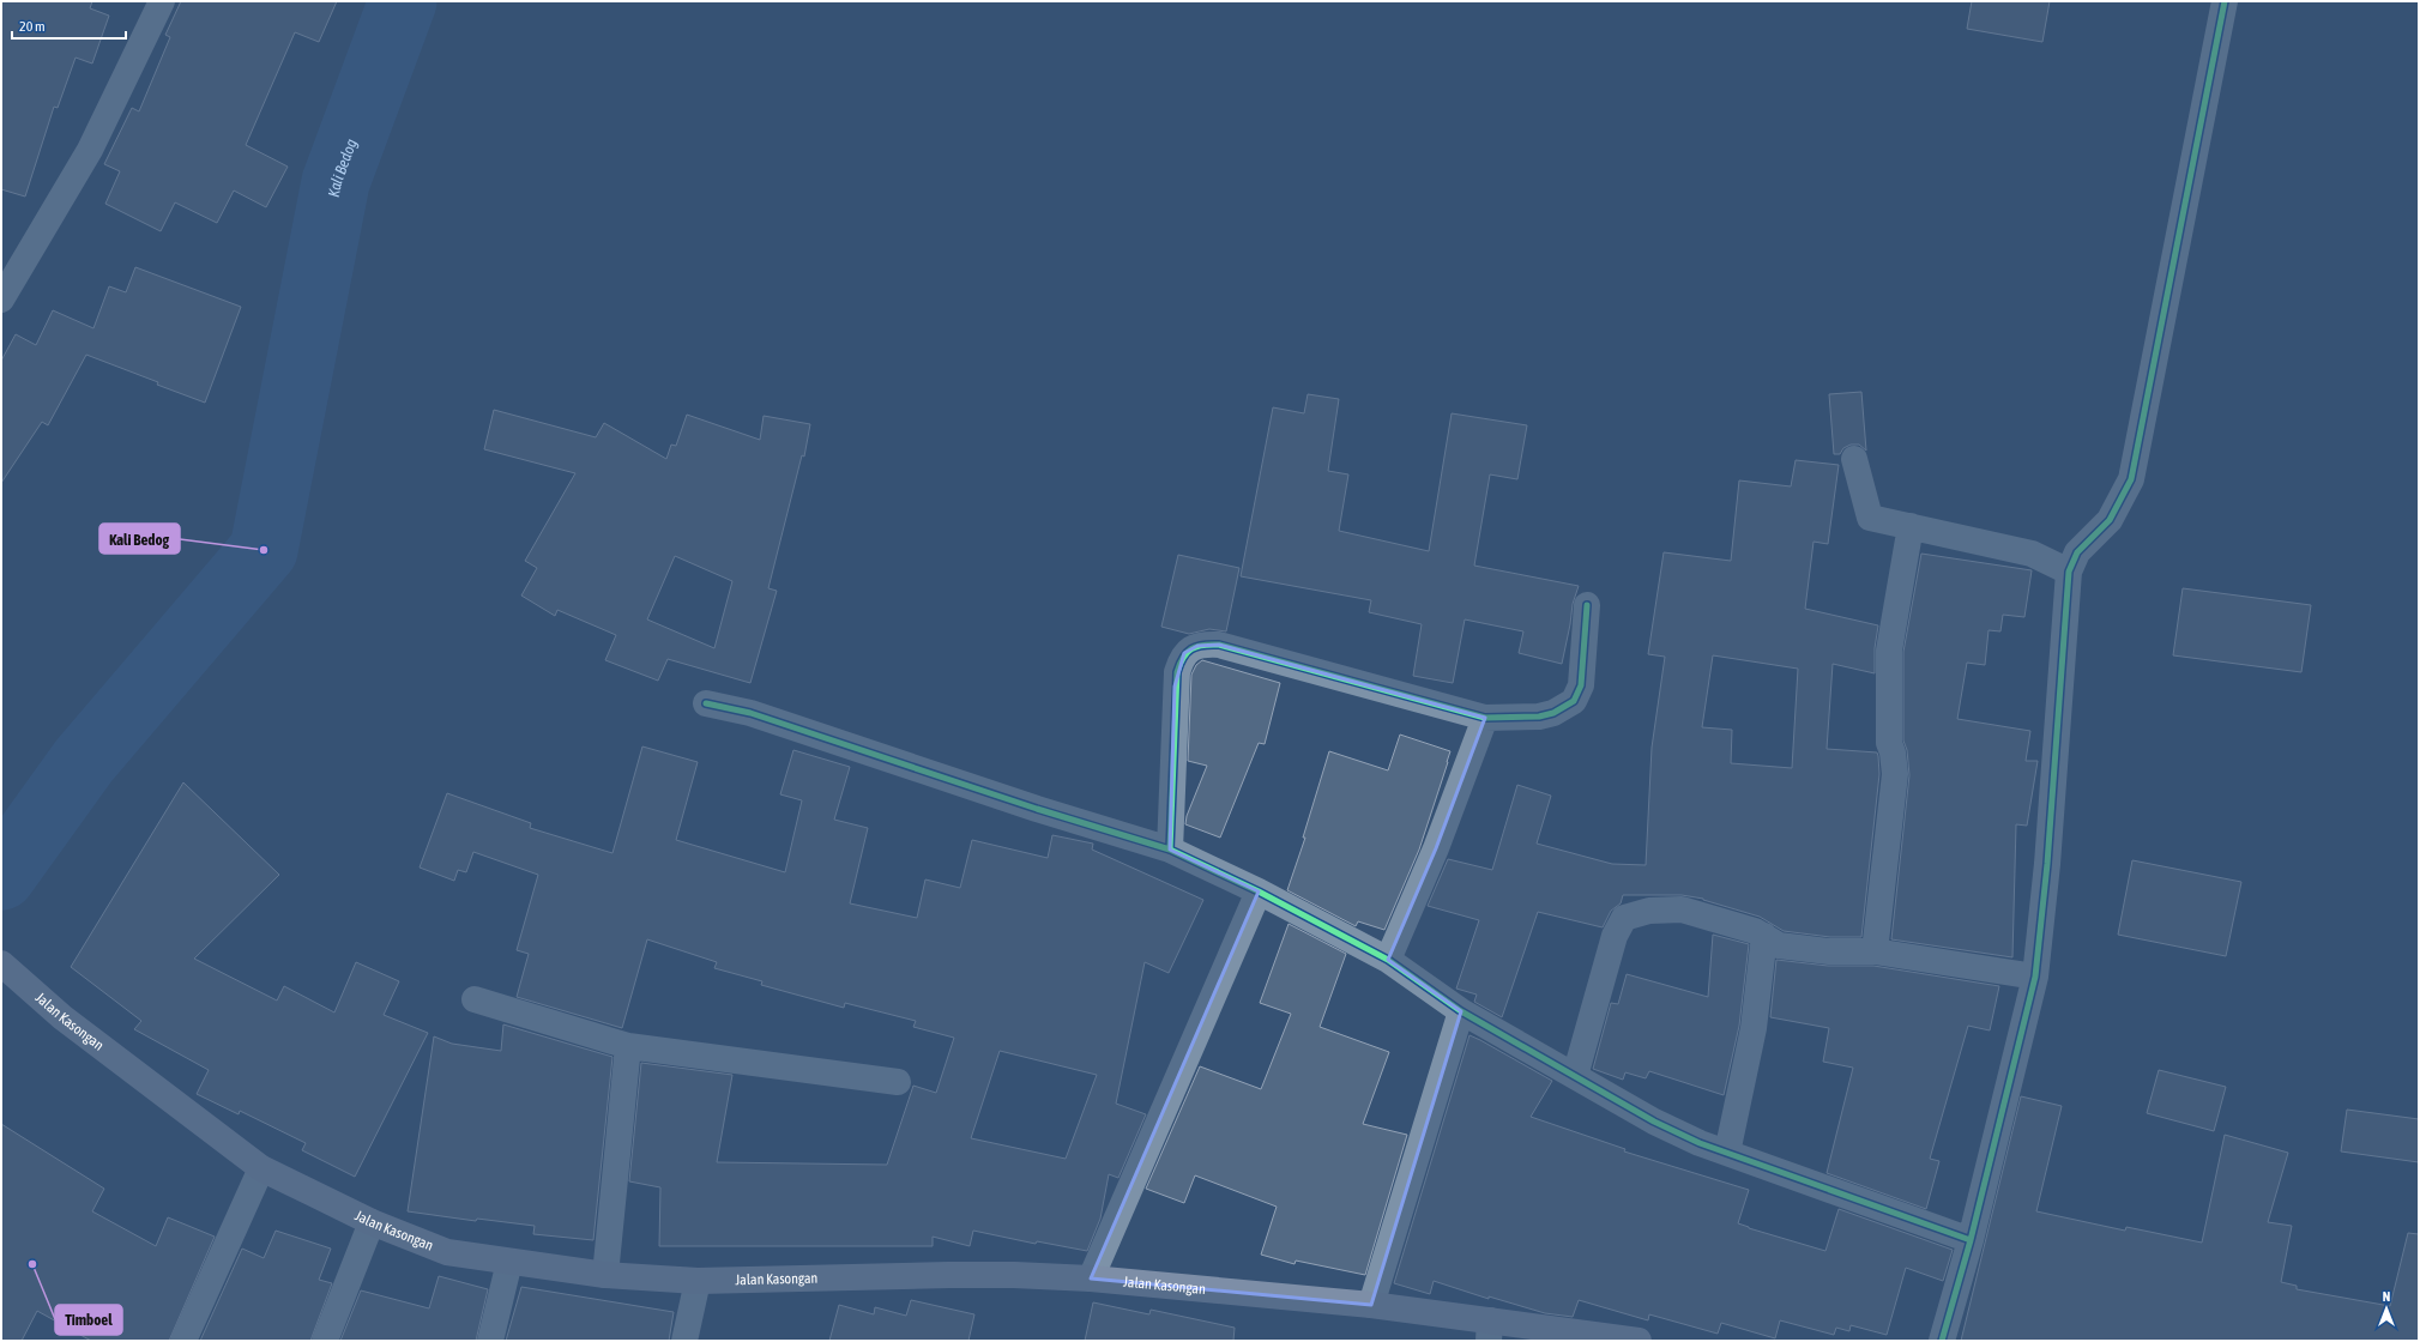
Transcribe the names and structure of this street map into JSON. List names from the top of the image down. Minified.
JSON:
{"streets":{"main road":["Jalan Kasongan"]},"water":["Kali Bedog"],"places":["Kali Bedog","Timboel"],"scale_bar":"20 m","north":"top"}
